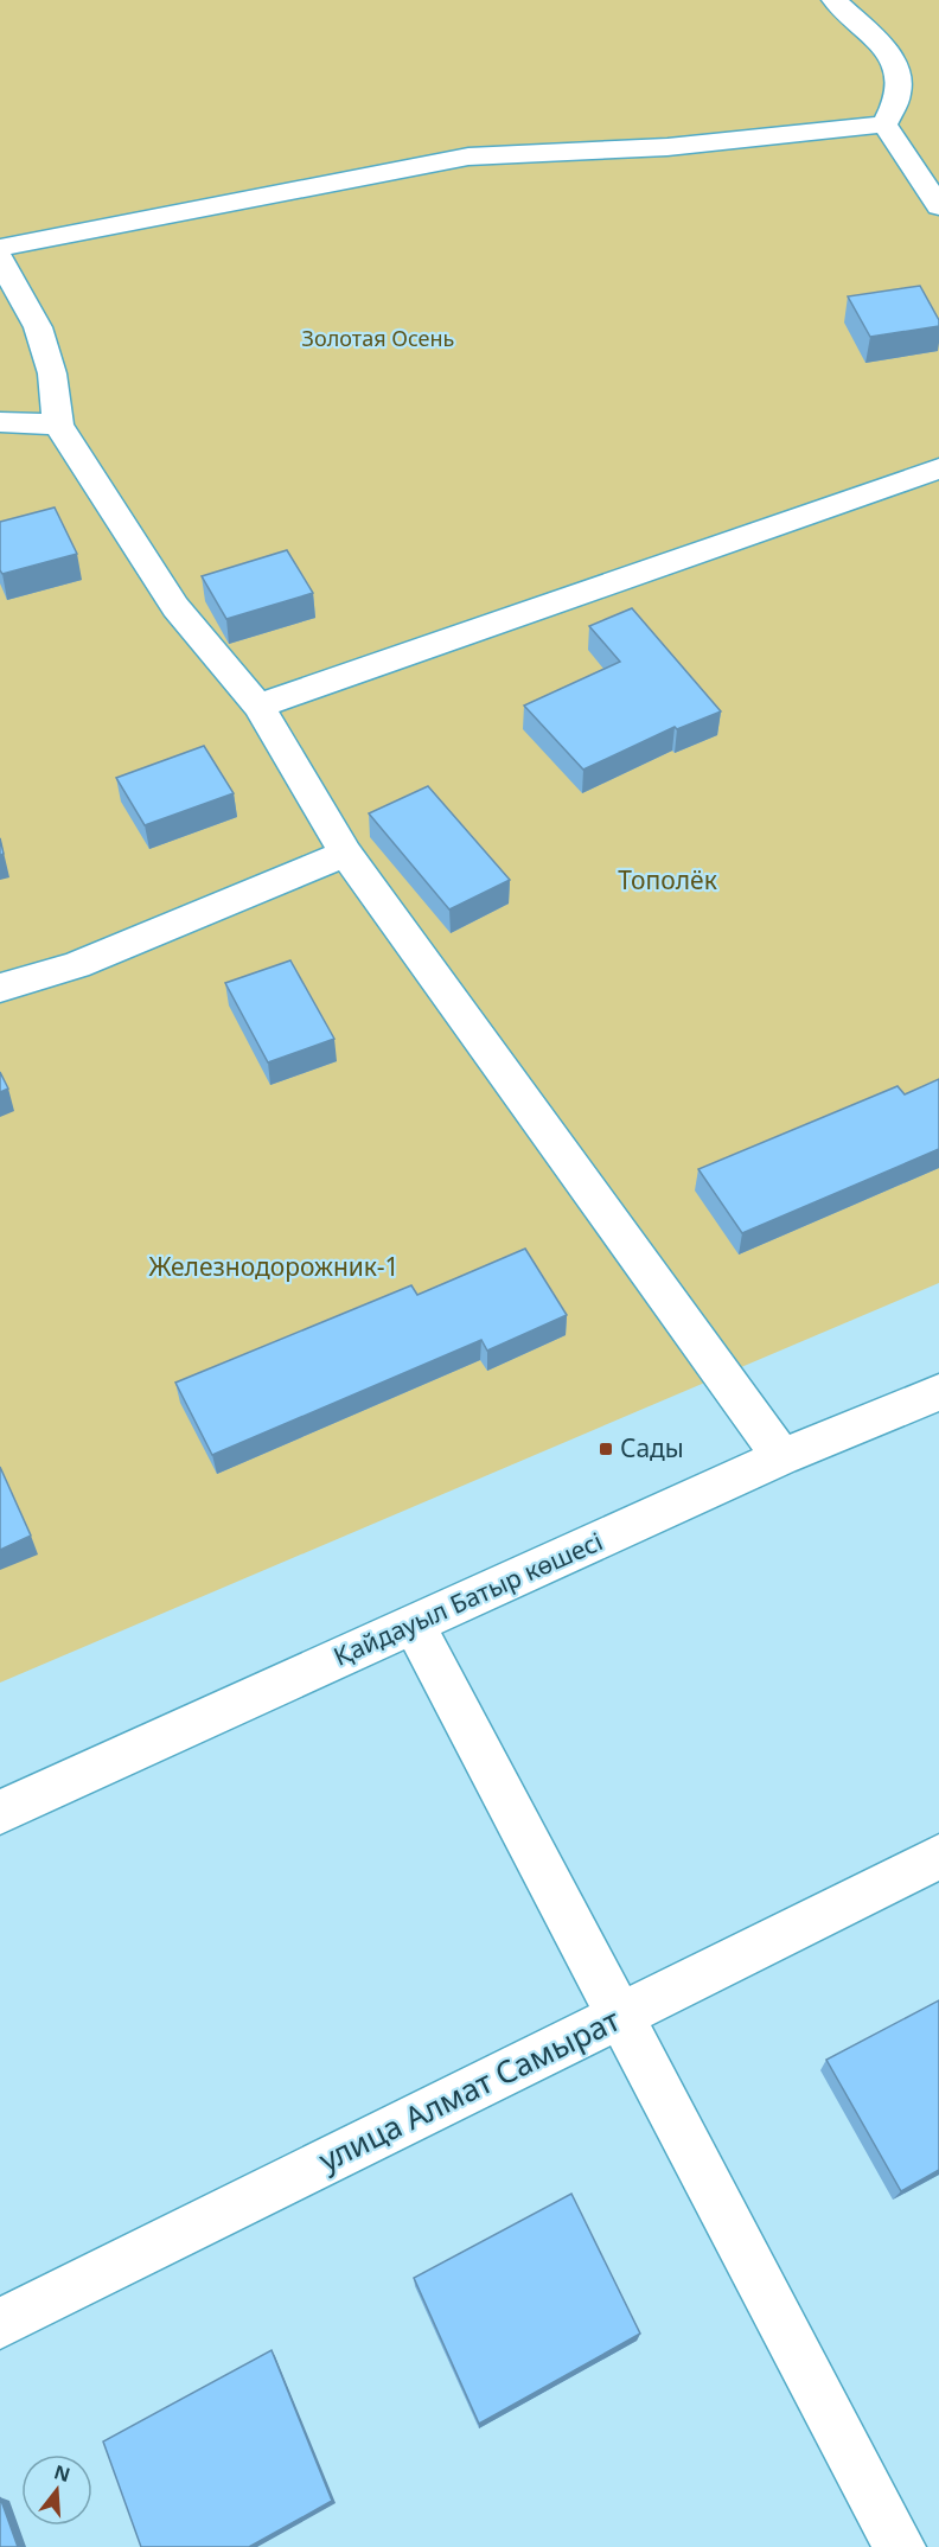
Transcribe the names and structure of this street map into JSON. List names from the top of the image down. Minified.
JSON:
{"streets":{"street":["Қайдауыл Батыр көшесі","улица Алмат Самырат"]},"parks":["Золотая Осень","Тополёк","Железнодорожник-1"],"places":{"transit":["Сады"]},"north":"top"}
